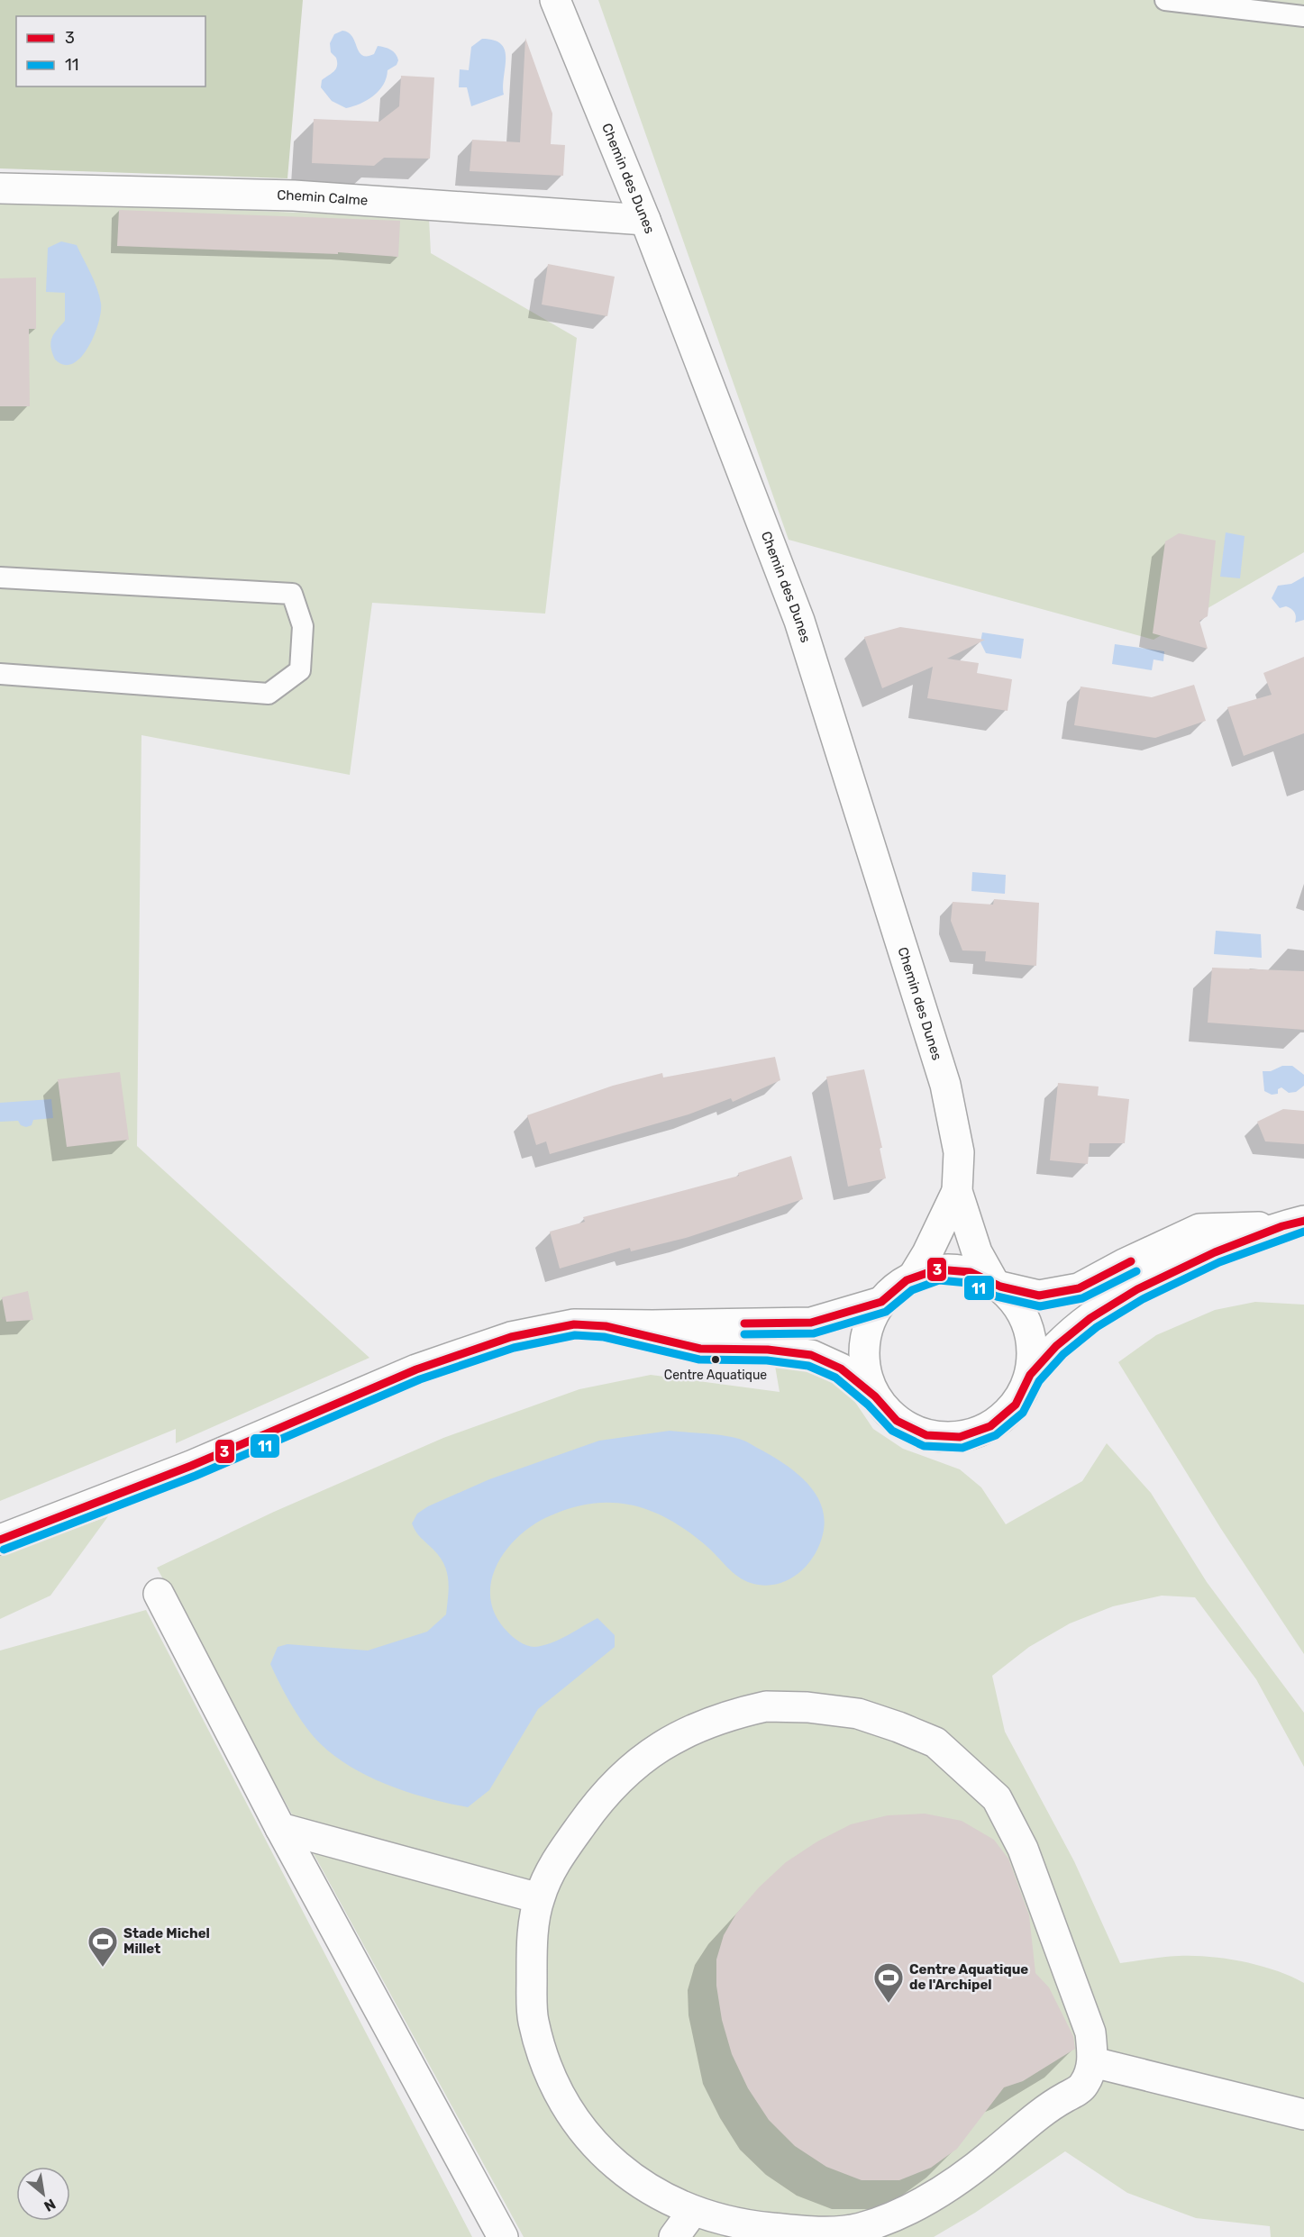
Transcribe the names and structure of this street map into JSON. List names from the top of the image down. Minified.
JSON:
{"streets":{"street":["Chemin des Dunes","Chemin Calme"]},"crossings":[["Chemin des Dunes","Chemin Calme"]],"places":{"other":["Centre Aquatique"],"sports":["Stade Michel Millet","Centre Aquatique de l'Archipel"]},"lines":["transit line 3","transit line 11"],"legend":["3","11"],"north":"bottom right"}
